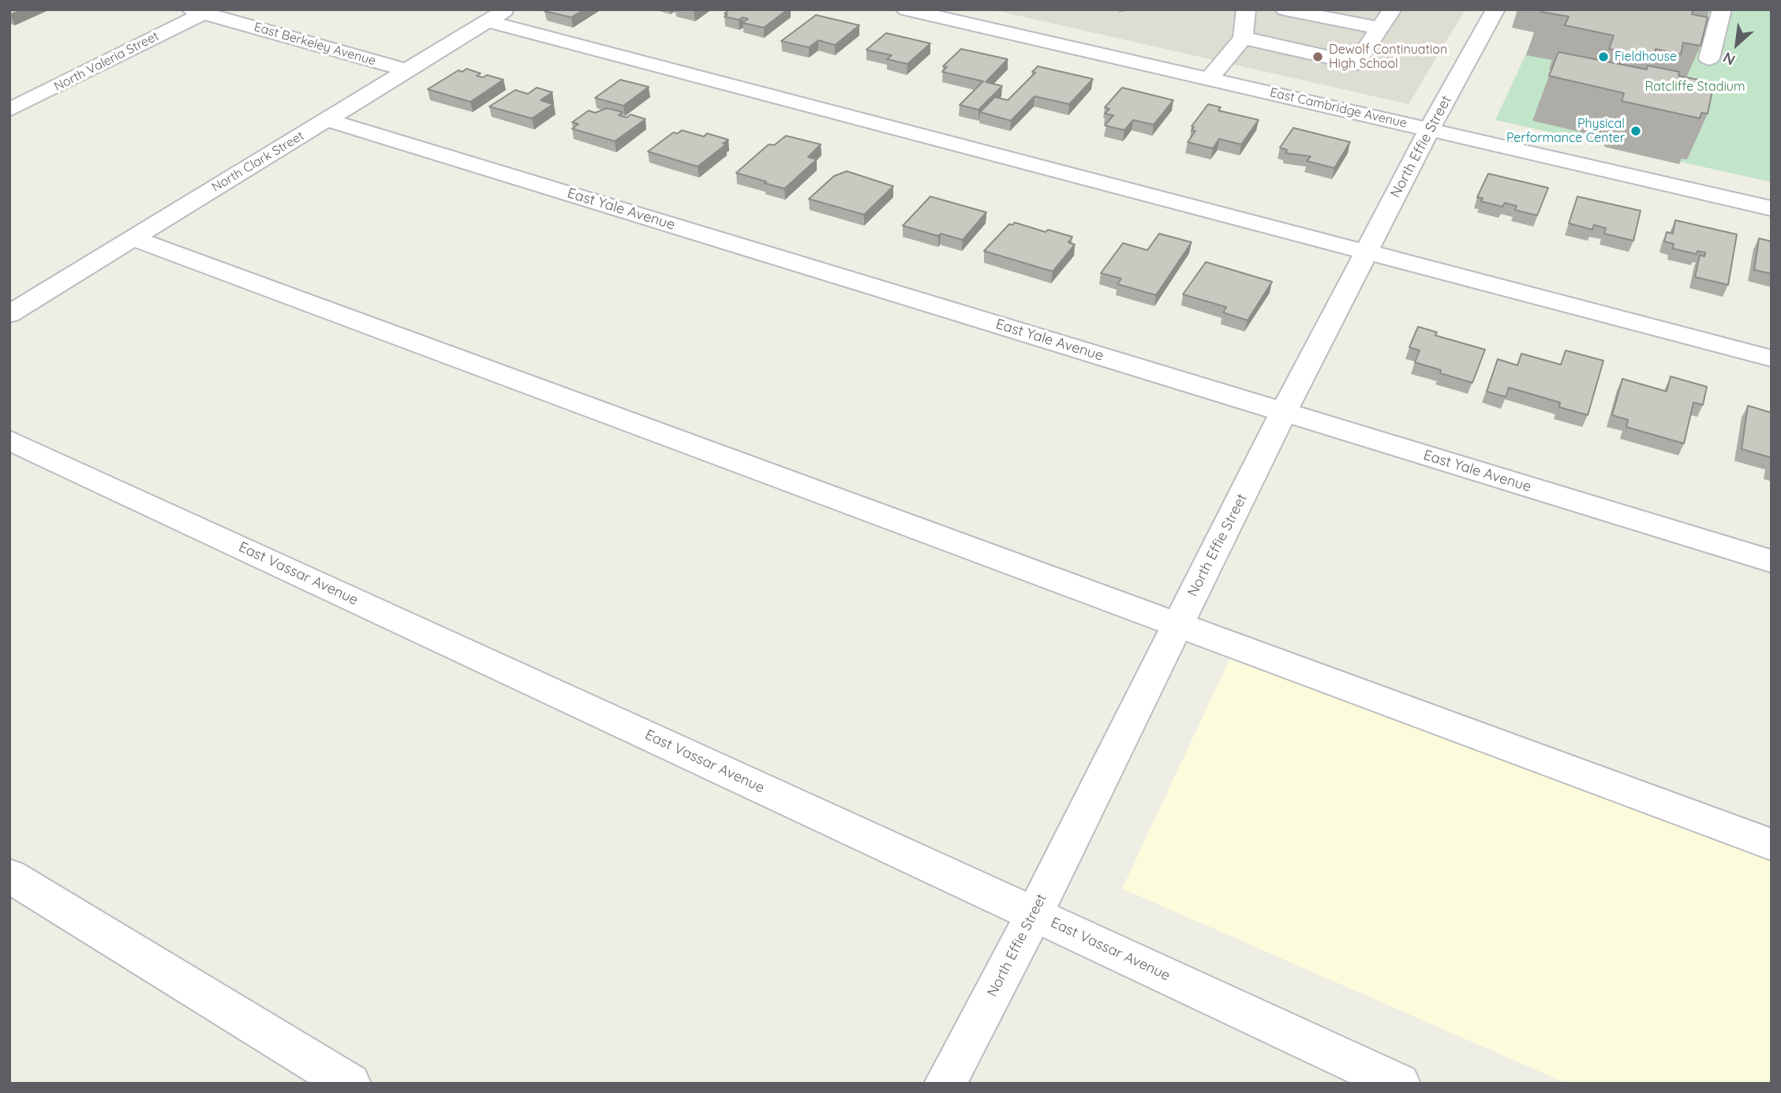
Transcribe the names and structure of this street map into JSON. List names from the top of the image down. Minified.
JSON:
{"streets":{"street":["East Berkeley Avenue","North Valeria Street","East Cambridge Avenue","North Effie Street","North Clark Street","East Yale Avenue","East Vassar Avenue"]},"crossings":[["East Berkeley Avenue","North Valeria Street"],["East Berkeley Avenue","North Clark Street"],["East Cambridge Avenue","North Effie Street"],["North Effie Street","East Yale Avenue"],["North Effie Street","East Vassar Avenue"],["North Clark Street","East Yale Avenue"]],"parks":["Ratcliffe Stadium"],"places":["Dewolf Continuation High School","Fieldhouse","Physical Performance Center"],"north":"bottom left"}
